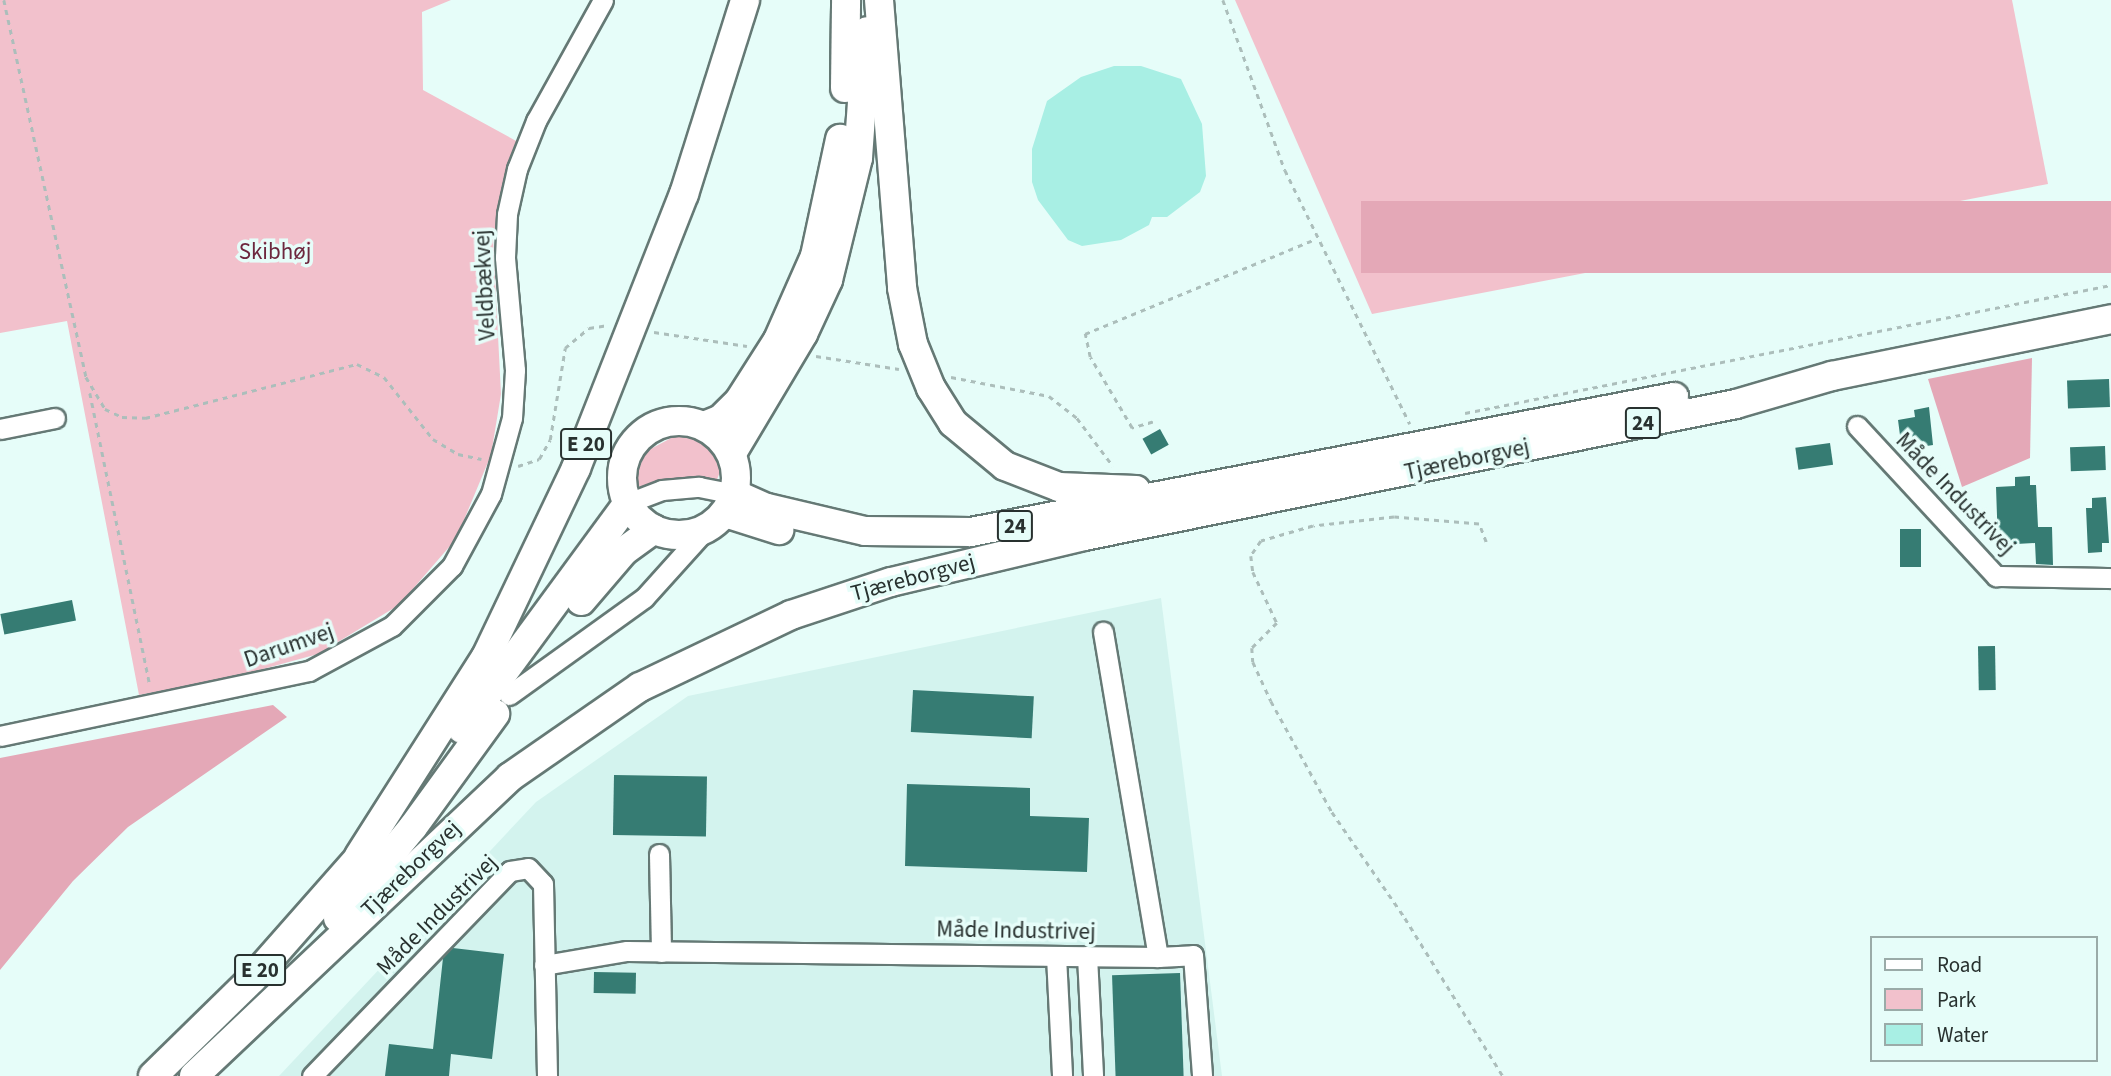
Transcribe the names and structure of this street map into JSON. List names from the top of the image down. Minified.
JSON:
{"streets":{"highway":["24","E 20","Tjæreborgvej"],"street":["Veldbækvej","Måde Industrivej","Darumvej"]},"crossings":[["Veldbækvej","Darumvej"],["24","Tjæreborgvej"],["E 20","Tjæreborgvej"]],"parks":["Skibhøj"],"legend":["Road","Park","Water"]}
